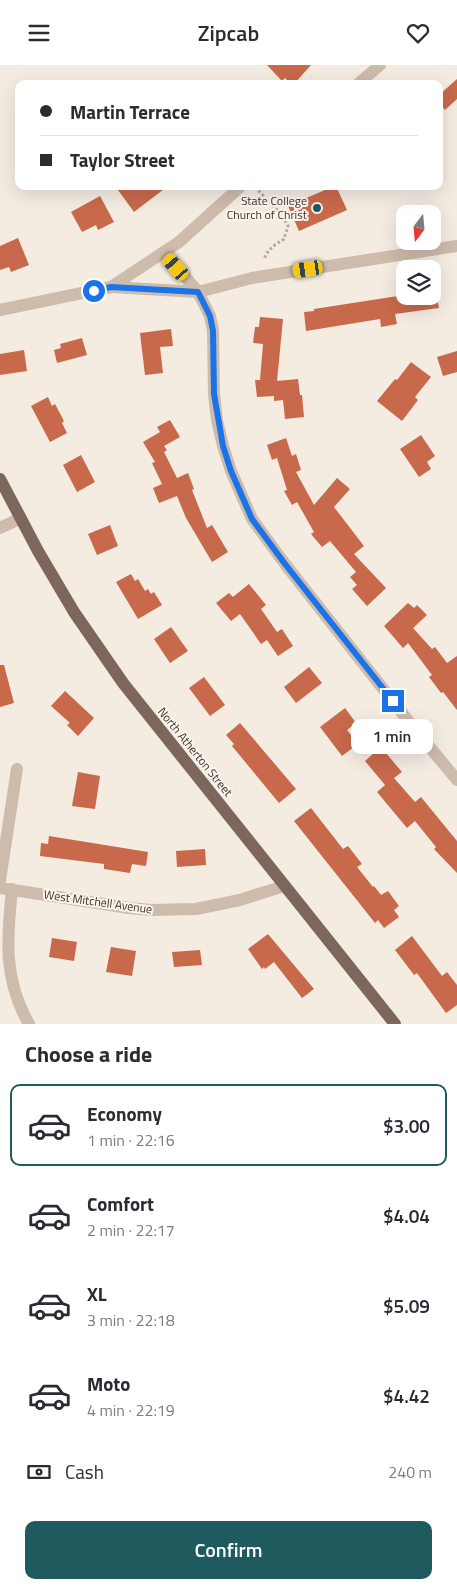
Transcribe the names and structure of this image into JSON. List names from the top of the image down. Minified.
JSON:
{"streets":{"main road":["North Atherton Street"],"street":["West Mitchell Avenue"]},"crossings":[["North Atherton Street","West Mitchell Avenue"]],"places":["State College Church of Christ"],"north":"bottom","page":{"header":"Zipcab","banner":["Martin Terrace","Taylor Street"],"bubble":"1 min","heading":"Choose a ride","list":[{"name":"Economy","note":"1 min · 22:16","value":"$3.00"},{"name":"Comfort","note":"2 min · 22:17","value":"$4.04"},{"name":"XL","note":"3 min · 22:18","value":"$5.09"},{"name":"Moto","note":"4 min · 22:19","value":"$4.42"}],"pay":["Cash","240 m"],"buttons":"Confirm"}}
